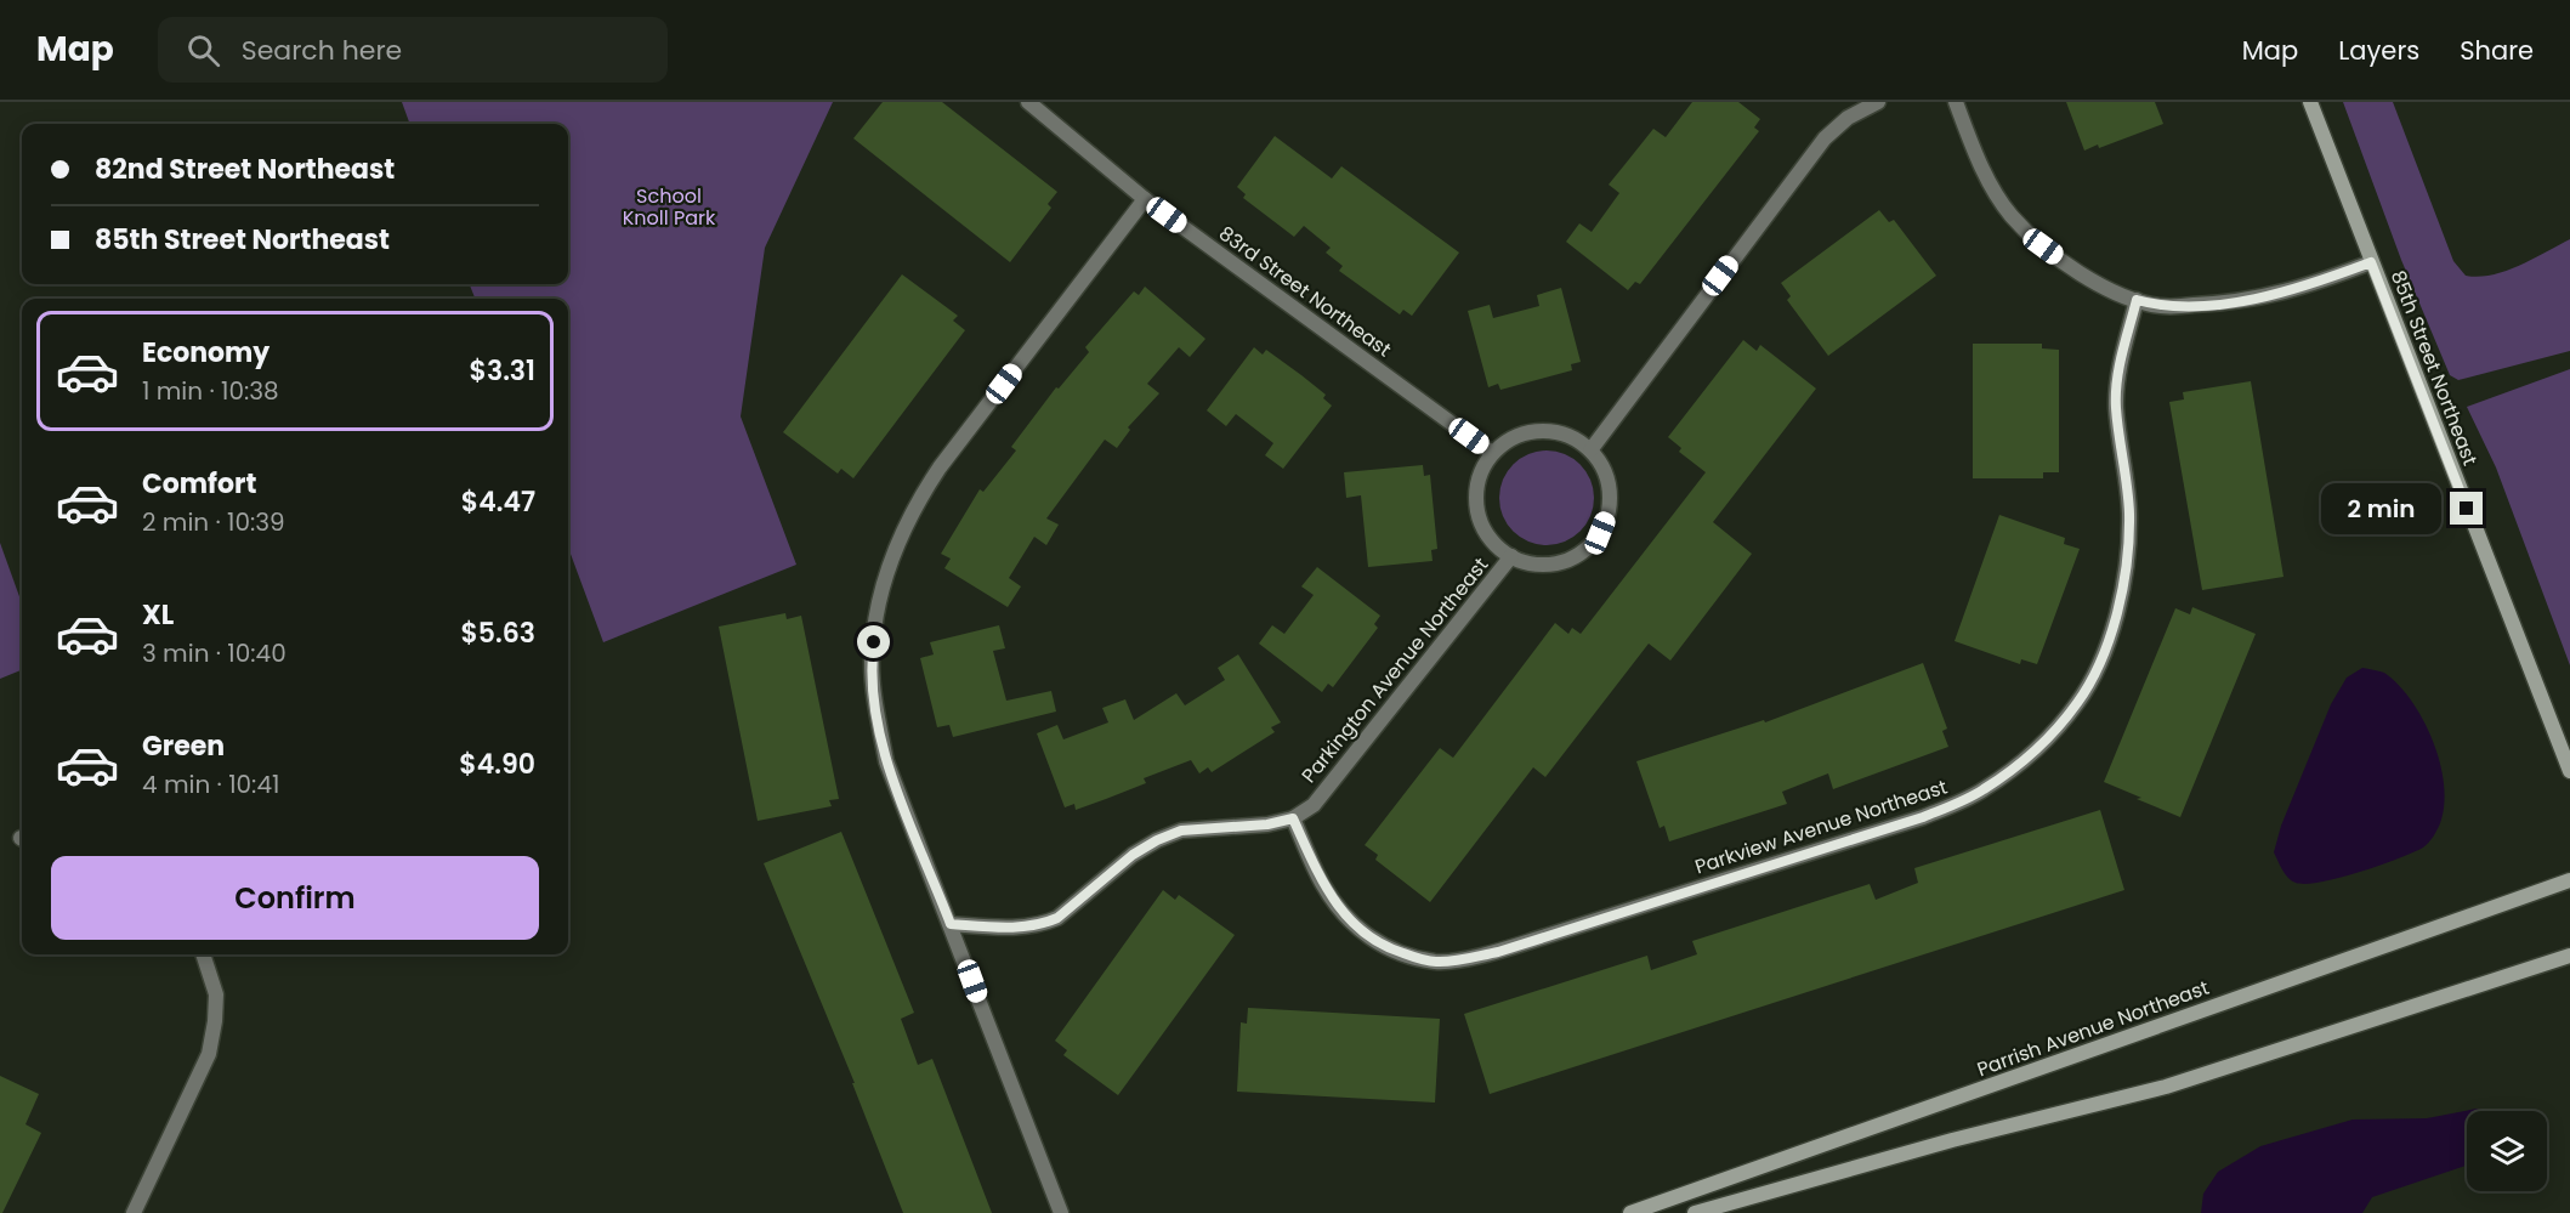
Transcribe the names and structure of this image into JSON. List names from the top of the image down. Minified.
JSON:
{"streets":{"main road":["85th Street Northeast","Parrish Avenue Northeast"],"street":["83rd Street Northeast","Parkington Avenue Northeast","Parkview Avenue Northeast"]},"crossings":[["83rd Street Northeast","Parkington Avenue Northeast"],["Parkington Avenue Northeast","Parkview Avenue Northeast"]],"parks":["School Knoll Park"],"page":{"header":"Map","search":"Search here","nav":["Map","Layers","Share"],"banner":["82nd Street Northeast","85th Street Northeast"],"list":[{"name":"Economy","note":"1 min · 10:38","value":"$3.31"},{"name":"Comfort","note":"2 min · 10:39","value":"$4.47"},{"name":"XL","note":"3 min · 10:40","value":"$5.63"},{"name":"Green","note":"4 min · 10:41","value":"$4.90"}],"bubble":"2 min","buttons":"Confirm"}}
